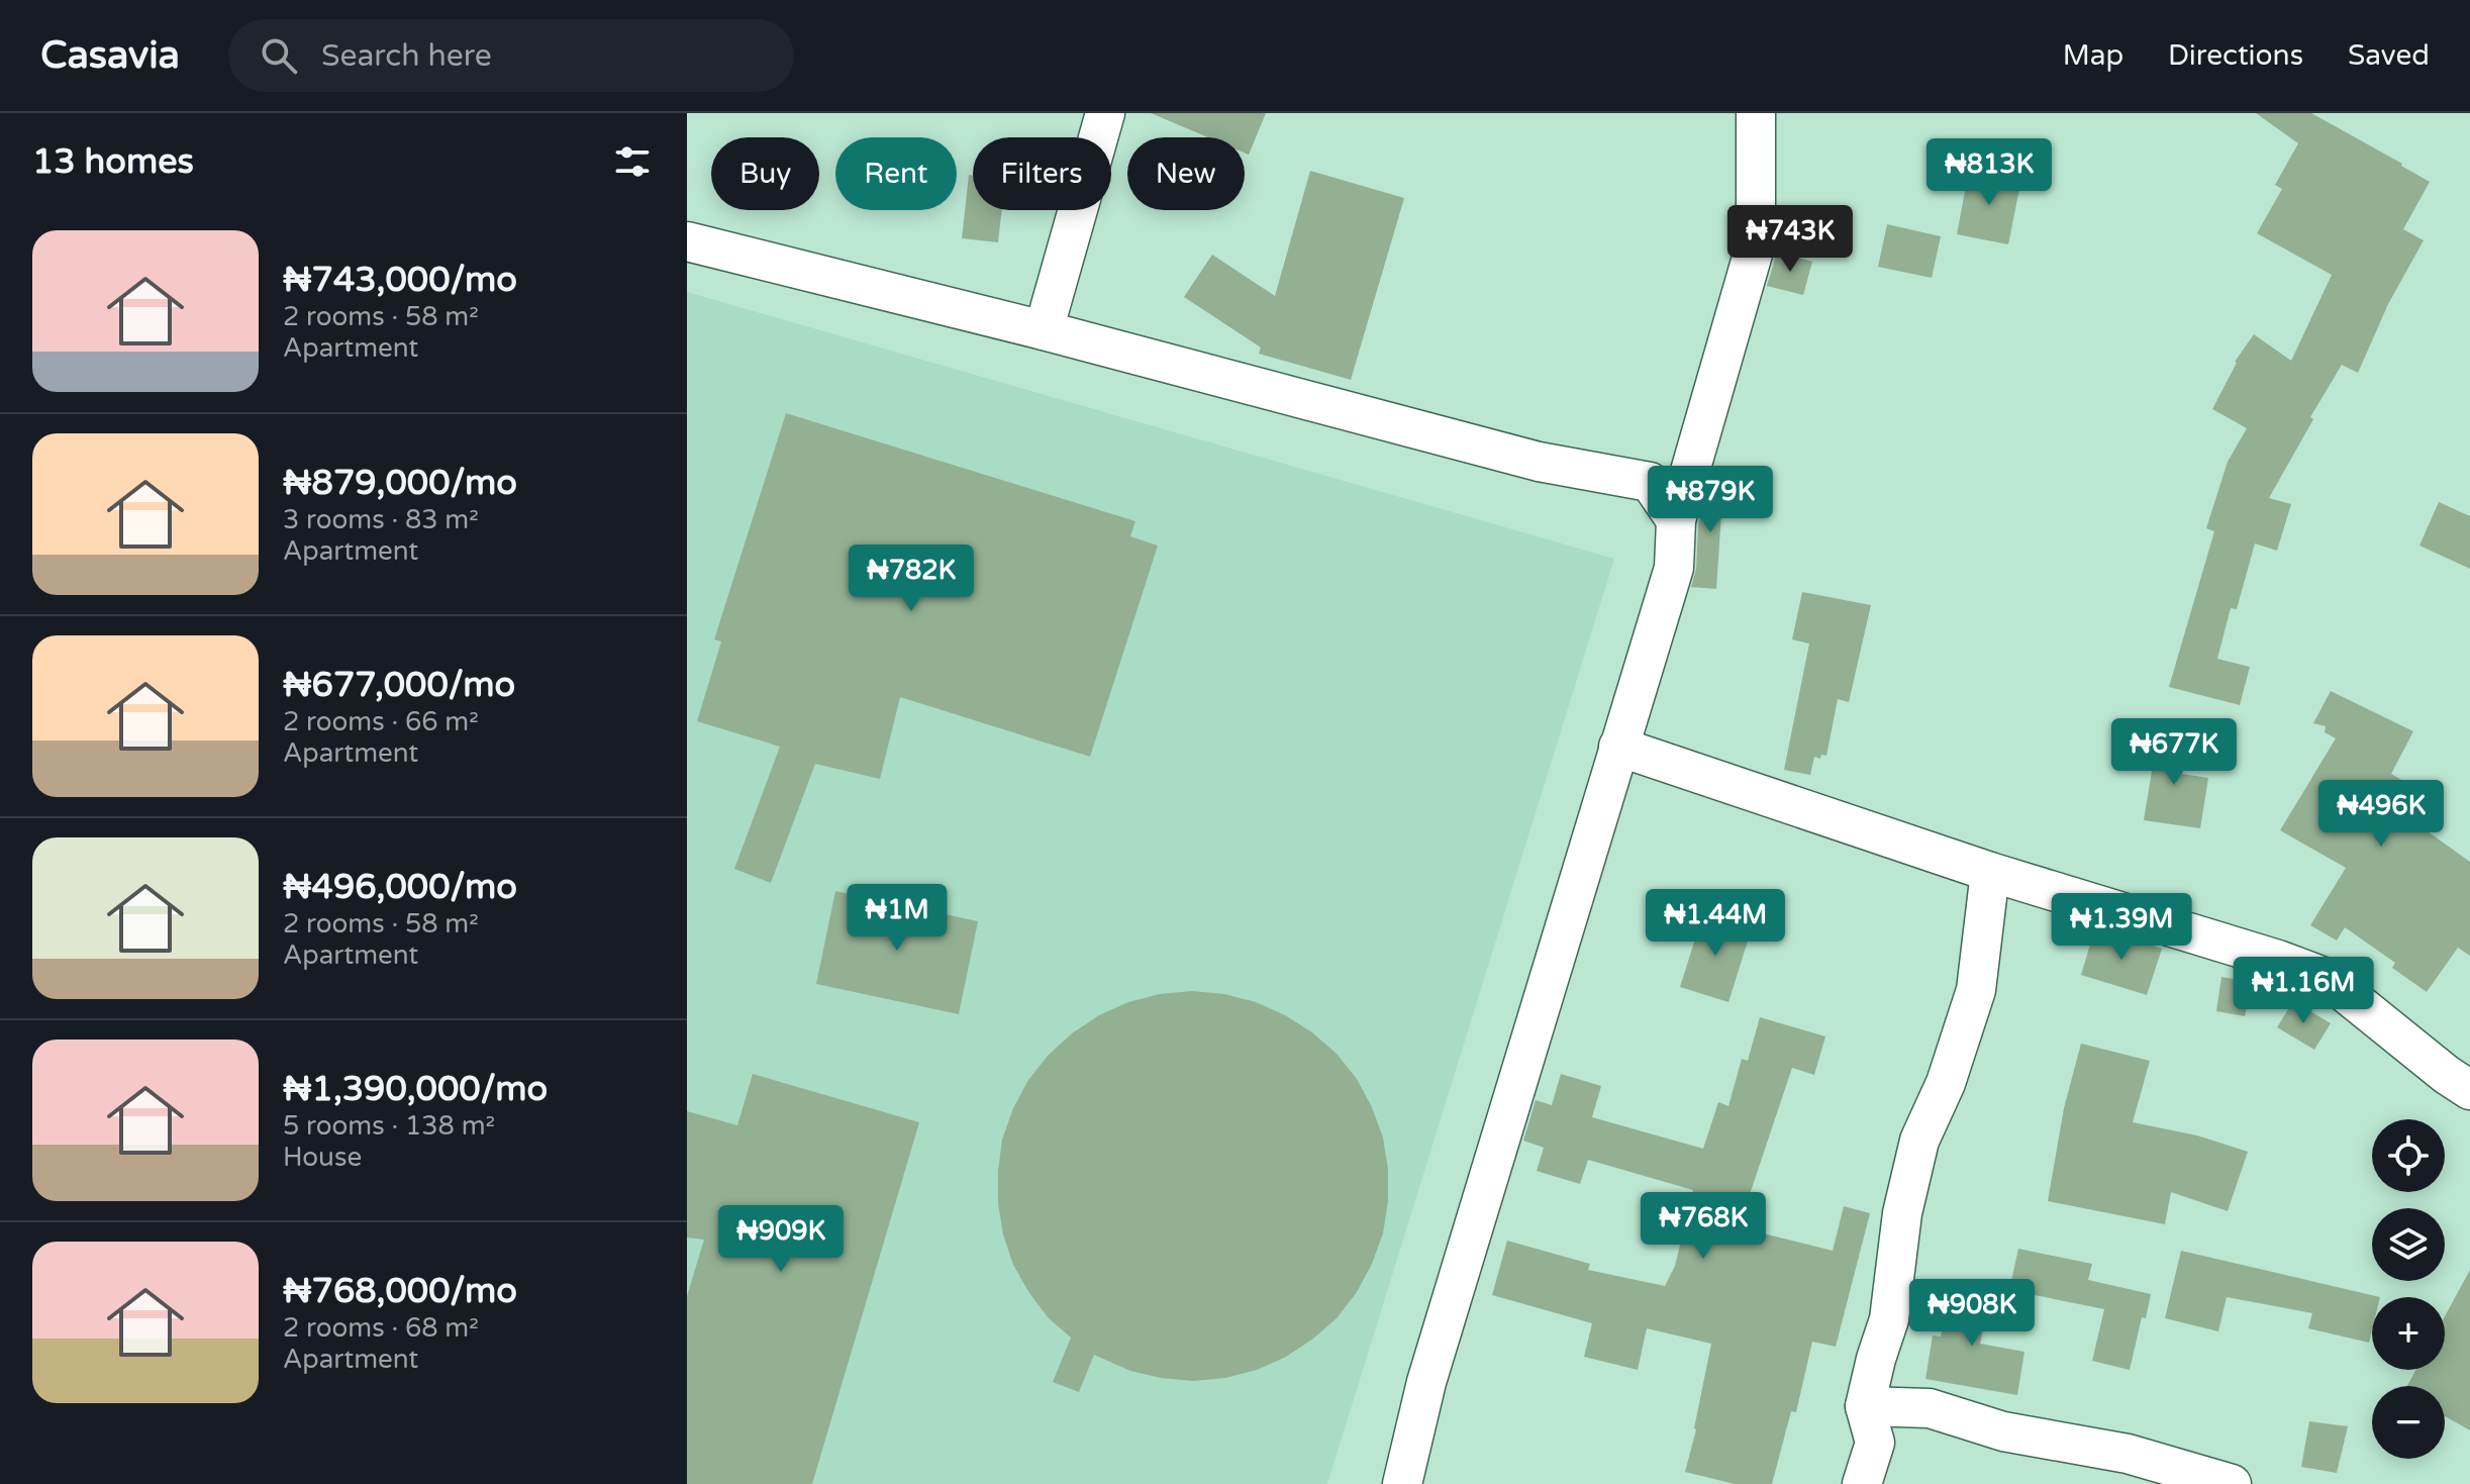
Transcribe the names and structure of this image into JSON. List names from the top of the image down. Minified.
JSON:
{"page":{"header":"Casavia","search":"Search here","nav":["Map","Directions","Saved"],"heading":"13 homes","chip":["Buy","Rent","Filters","New"],"price":["₦813K","₦743K","₦879K","₦782K","₦677K","₦496K","₦1M","₦1.44M","₦1.39M","₦1.16M","₦768K","₦909K","₦908K"],"list":[{"name":"₦743,000/mo","note":"2 rooms · 58 m² · Apartment"},{"name":"₦879,000/mo","note":"3 rooms · 83 m² · Apartment"},{"name":"₦677,000/mo","note":"2 rooms · 66 m² · Apartment"},{"name":"₦496,000/mo","note":"2 rooms · 58 m² · Apartment"},{"name":"₦1,390,000/mo","note":"5 rooms · 138 m² · House"},{"name":"₦768,000/mo","note":"2 rooms · 68 m² · Apartment"}],"map_buttons":["+","−"]}}
